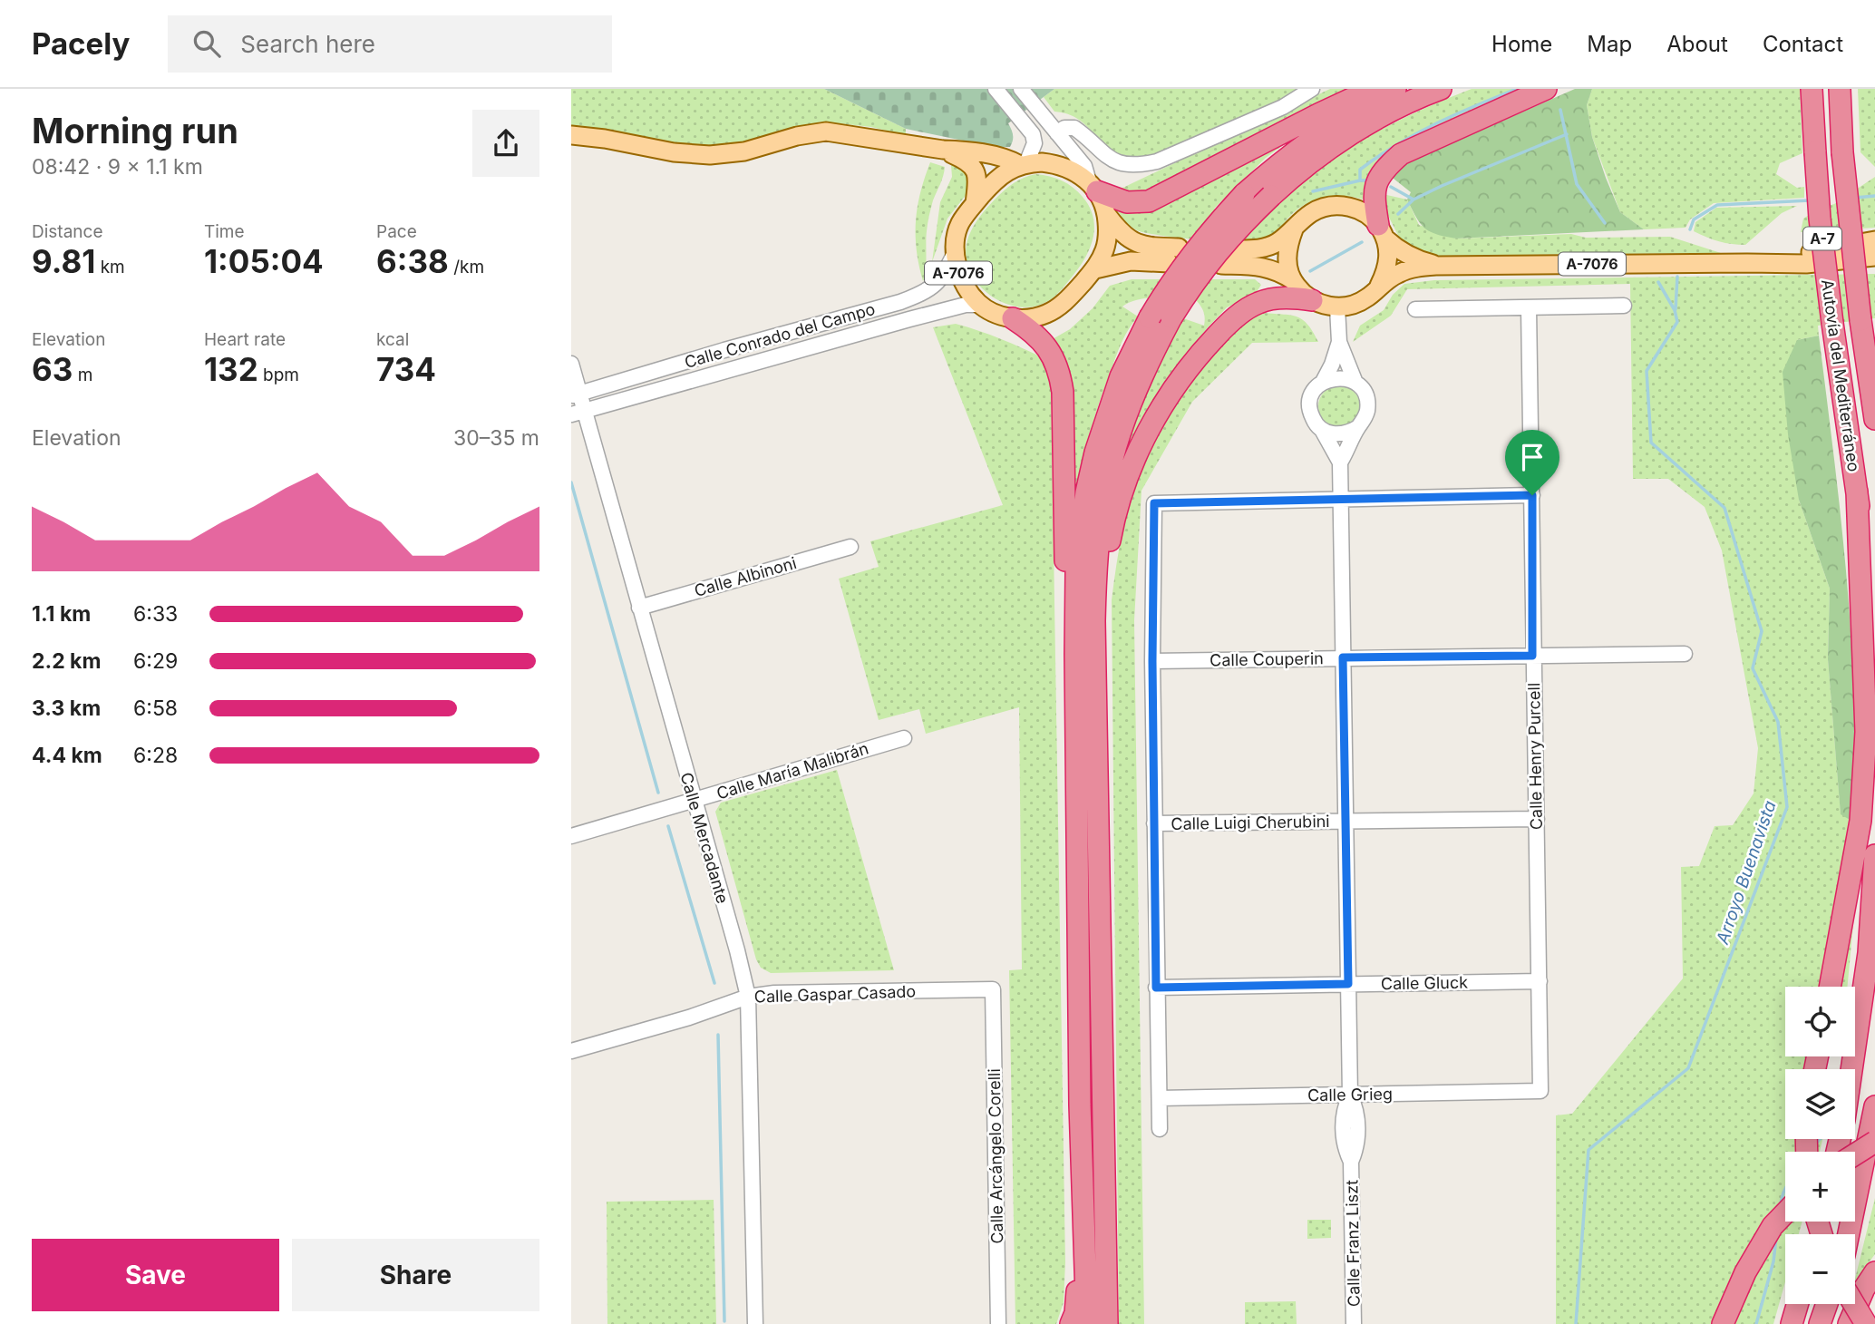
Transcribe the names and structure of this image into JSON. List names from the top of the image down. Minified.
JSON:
{"streets":{"highway":["A-7","Autovía del Mediterráneo"],"main road":["A-7076"],"street":["Calle Conrado del Campo","Calle Albinoni","Calle Couperin","Calle Henry Purcell","Calle María Malibrán","Calle Luigi Cherubini","Calle Mercadante","Calle Gluck","Calle Gaspar Casado","Calle Grieg","Calle Arcángelo Corelli","Calle Franz Liszt"]},"crossings":[["A-7076","Calle Conrado del Campo"],["A-7076","Calle Franz Liszt"],["Calle Conrado del Campo","Calle Mercadante"],["Calle Albinoni","Calle Mercadante"],["Calle Couperin","Calle Henry Purcell"],["Calle Couperin","Calle Franz Liszt"],["Calle Henry Purcell","Calle Luigi Cherubini"],["Calle Henry Purcell","Calle Gluck"],["Calle Henry Purcell","Calle Grieg"],["Calle María Malibrán","Calle Mercadante"],["Calle Luigi Cherubini","Calle Franz Liszt"],["Calle Mercadante","Calle Gaspar Casado"],["Calle Gluck","Calle Franz Liszt"],["Calle Gaspar Casado","Calle Arcángelo Corelli"],["Calle Grieg","Calle Franz Liszt"]],"water":["Arroyo Buenavista"],"page":{"header":"Pacely","search":"Search here","nav":["Home","Map","About","Contact"],"heading":["Morning run","08:42 · 9 × 1.1 km"],"stats":[["Distance","9.81 km"],["Time","1:05:04"],["Pace","6:38 /km"],["Elevation","63 m"],["Heart rate","132 bpm"],["kcal","734"]],"chart":["Elevation","30–35 m"],"list":[{"name":"1.1 km","note":"6:33"},{"name":"2.2 km","note":"6:29"},{"name":"3.3 km","note":"6:58"},{"name":"4.4 km","note":"6:28"}],"map_buttons":["+","−"],"buttons":["Save","Share"]}}
